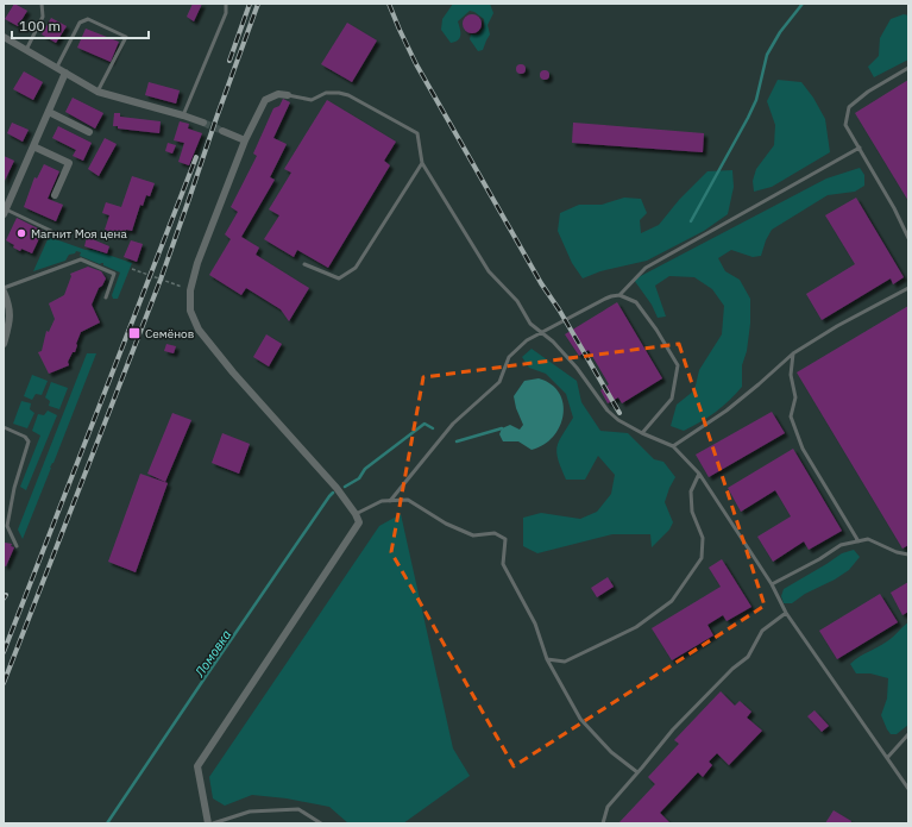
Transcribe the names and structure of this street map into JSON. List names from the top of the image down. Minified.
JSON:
{"water":["Ломовка"],"places":{"other":["Магнит Моя цена"],"transit":["Семёнов"]},"scale_bar":"100 m"}
